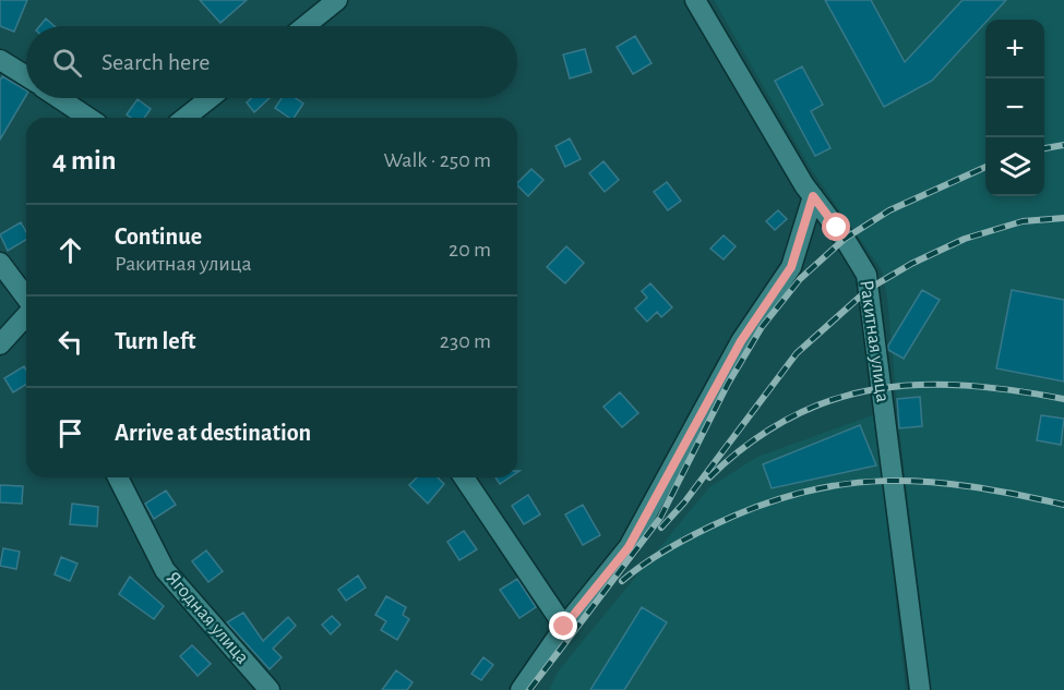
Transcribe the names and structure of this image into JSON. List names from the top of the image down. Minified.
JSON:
{"streets":{"street":["Ракитная улица","Ягодная улица"]},"page":{"map_buttons":["+","−"],"search":"Search here","heading":["4 min","Walk · 250 m"],"list":[["Continue","Ракитная улица","20 m"],["Turn left","230 m"],"Arrive at destination"]}}
